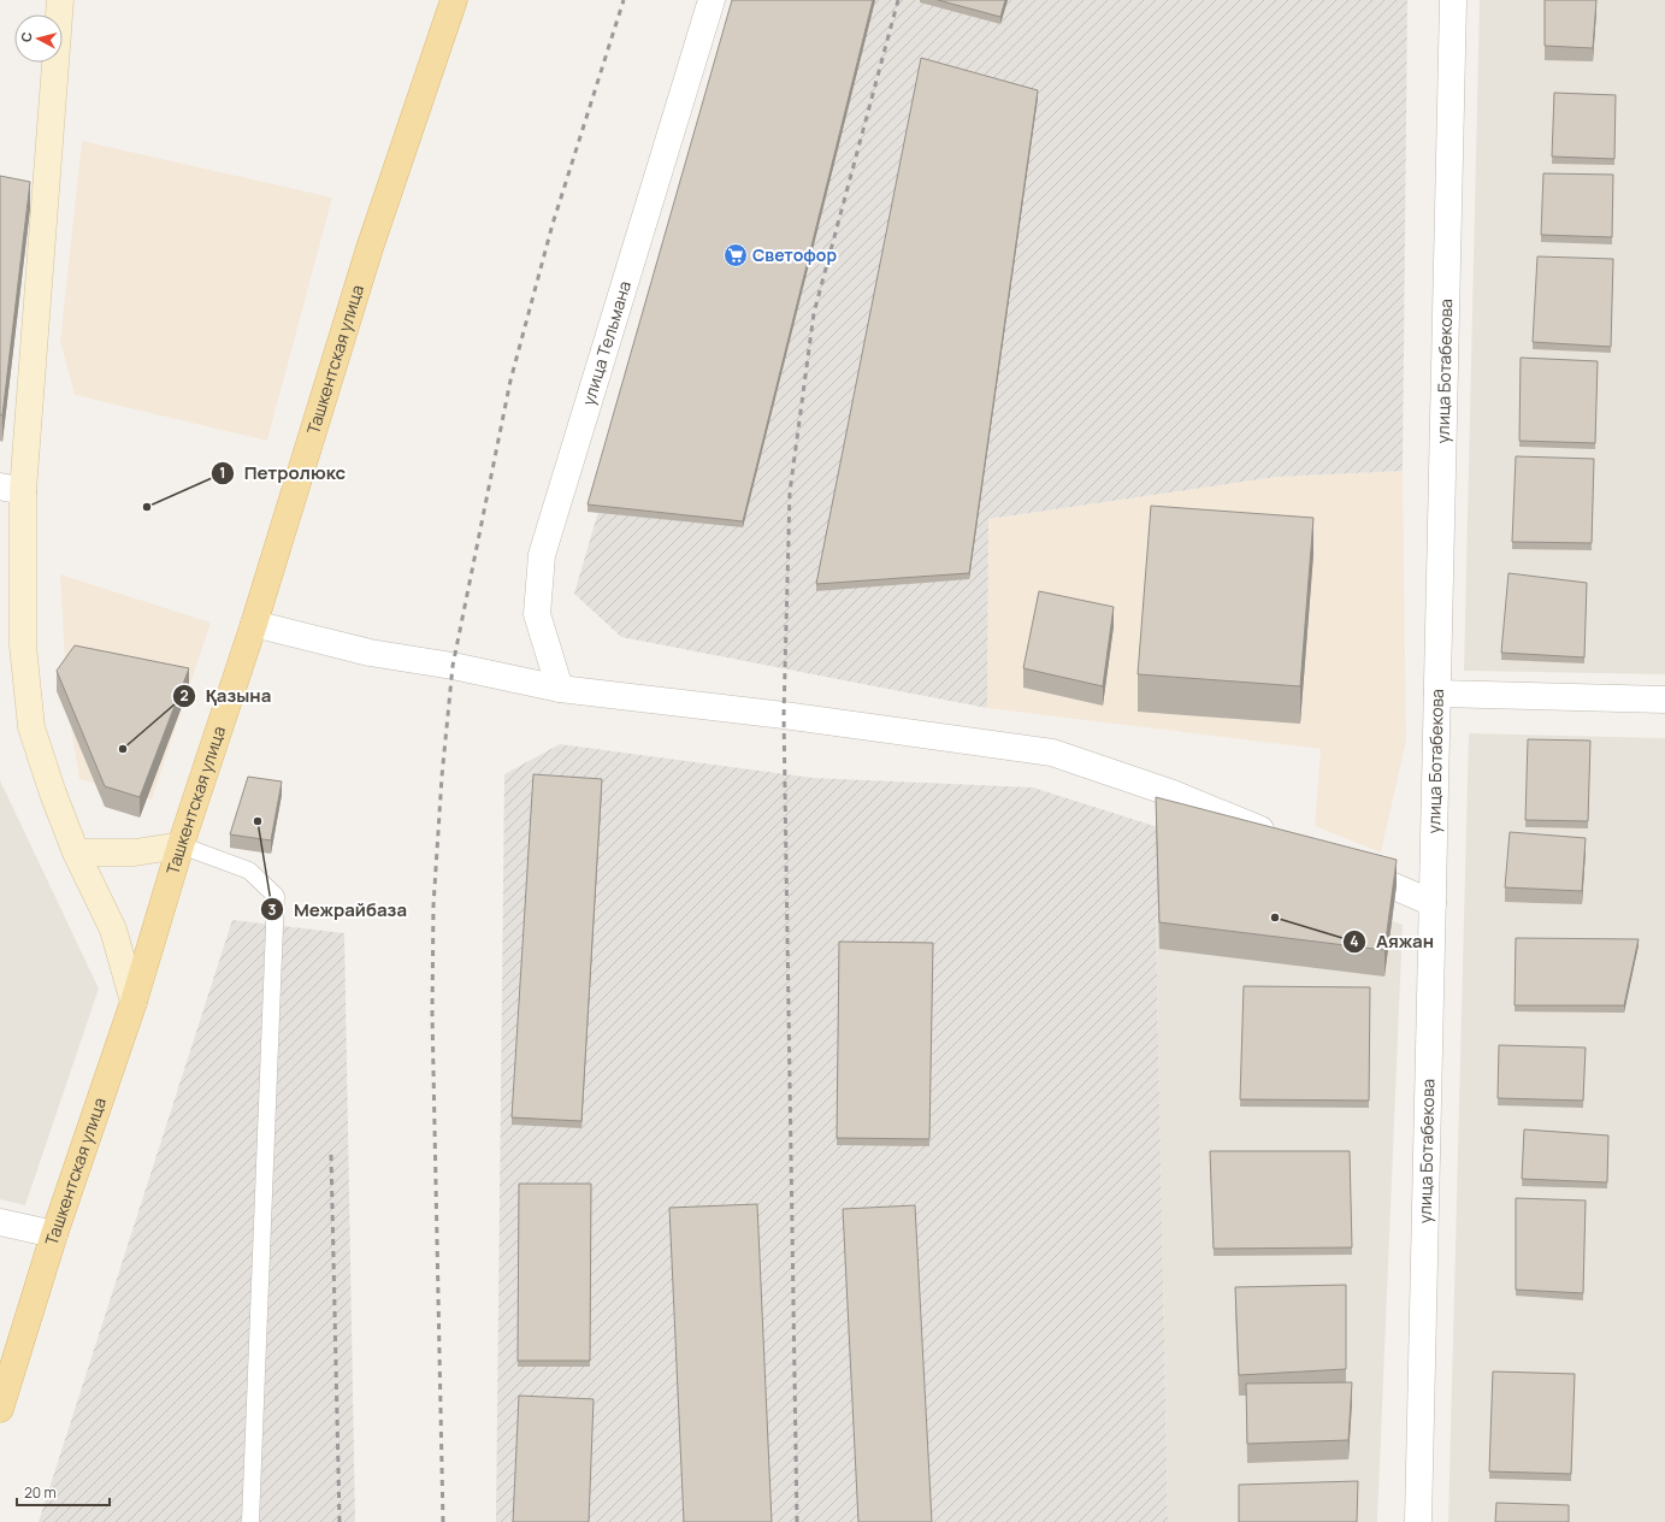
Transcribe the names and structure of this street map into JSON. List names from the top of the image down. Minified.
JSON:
{"streets":{"main road":["Ташкентская улица"],"street":["улица Тельмана","улица Ботабекова"]},"places":{"supermarket":["Светофор"],"other":["Петролюкс","Қазына","Межрайбаза","Аяжан"]},"scale_bar":"20 m","north":"left"}
